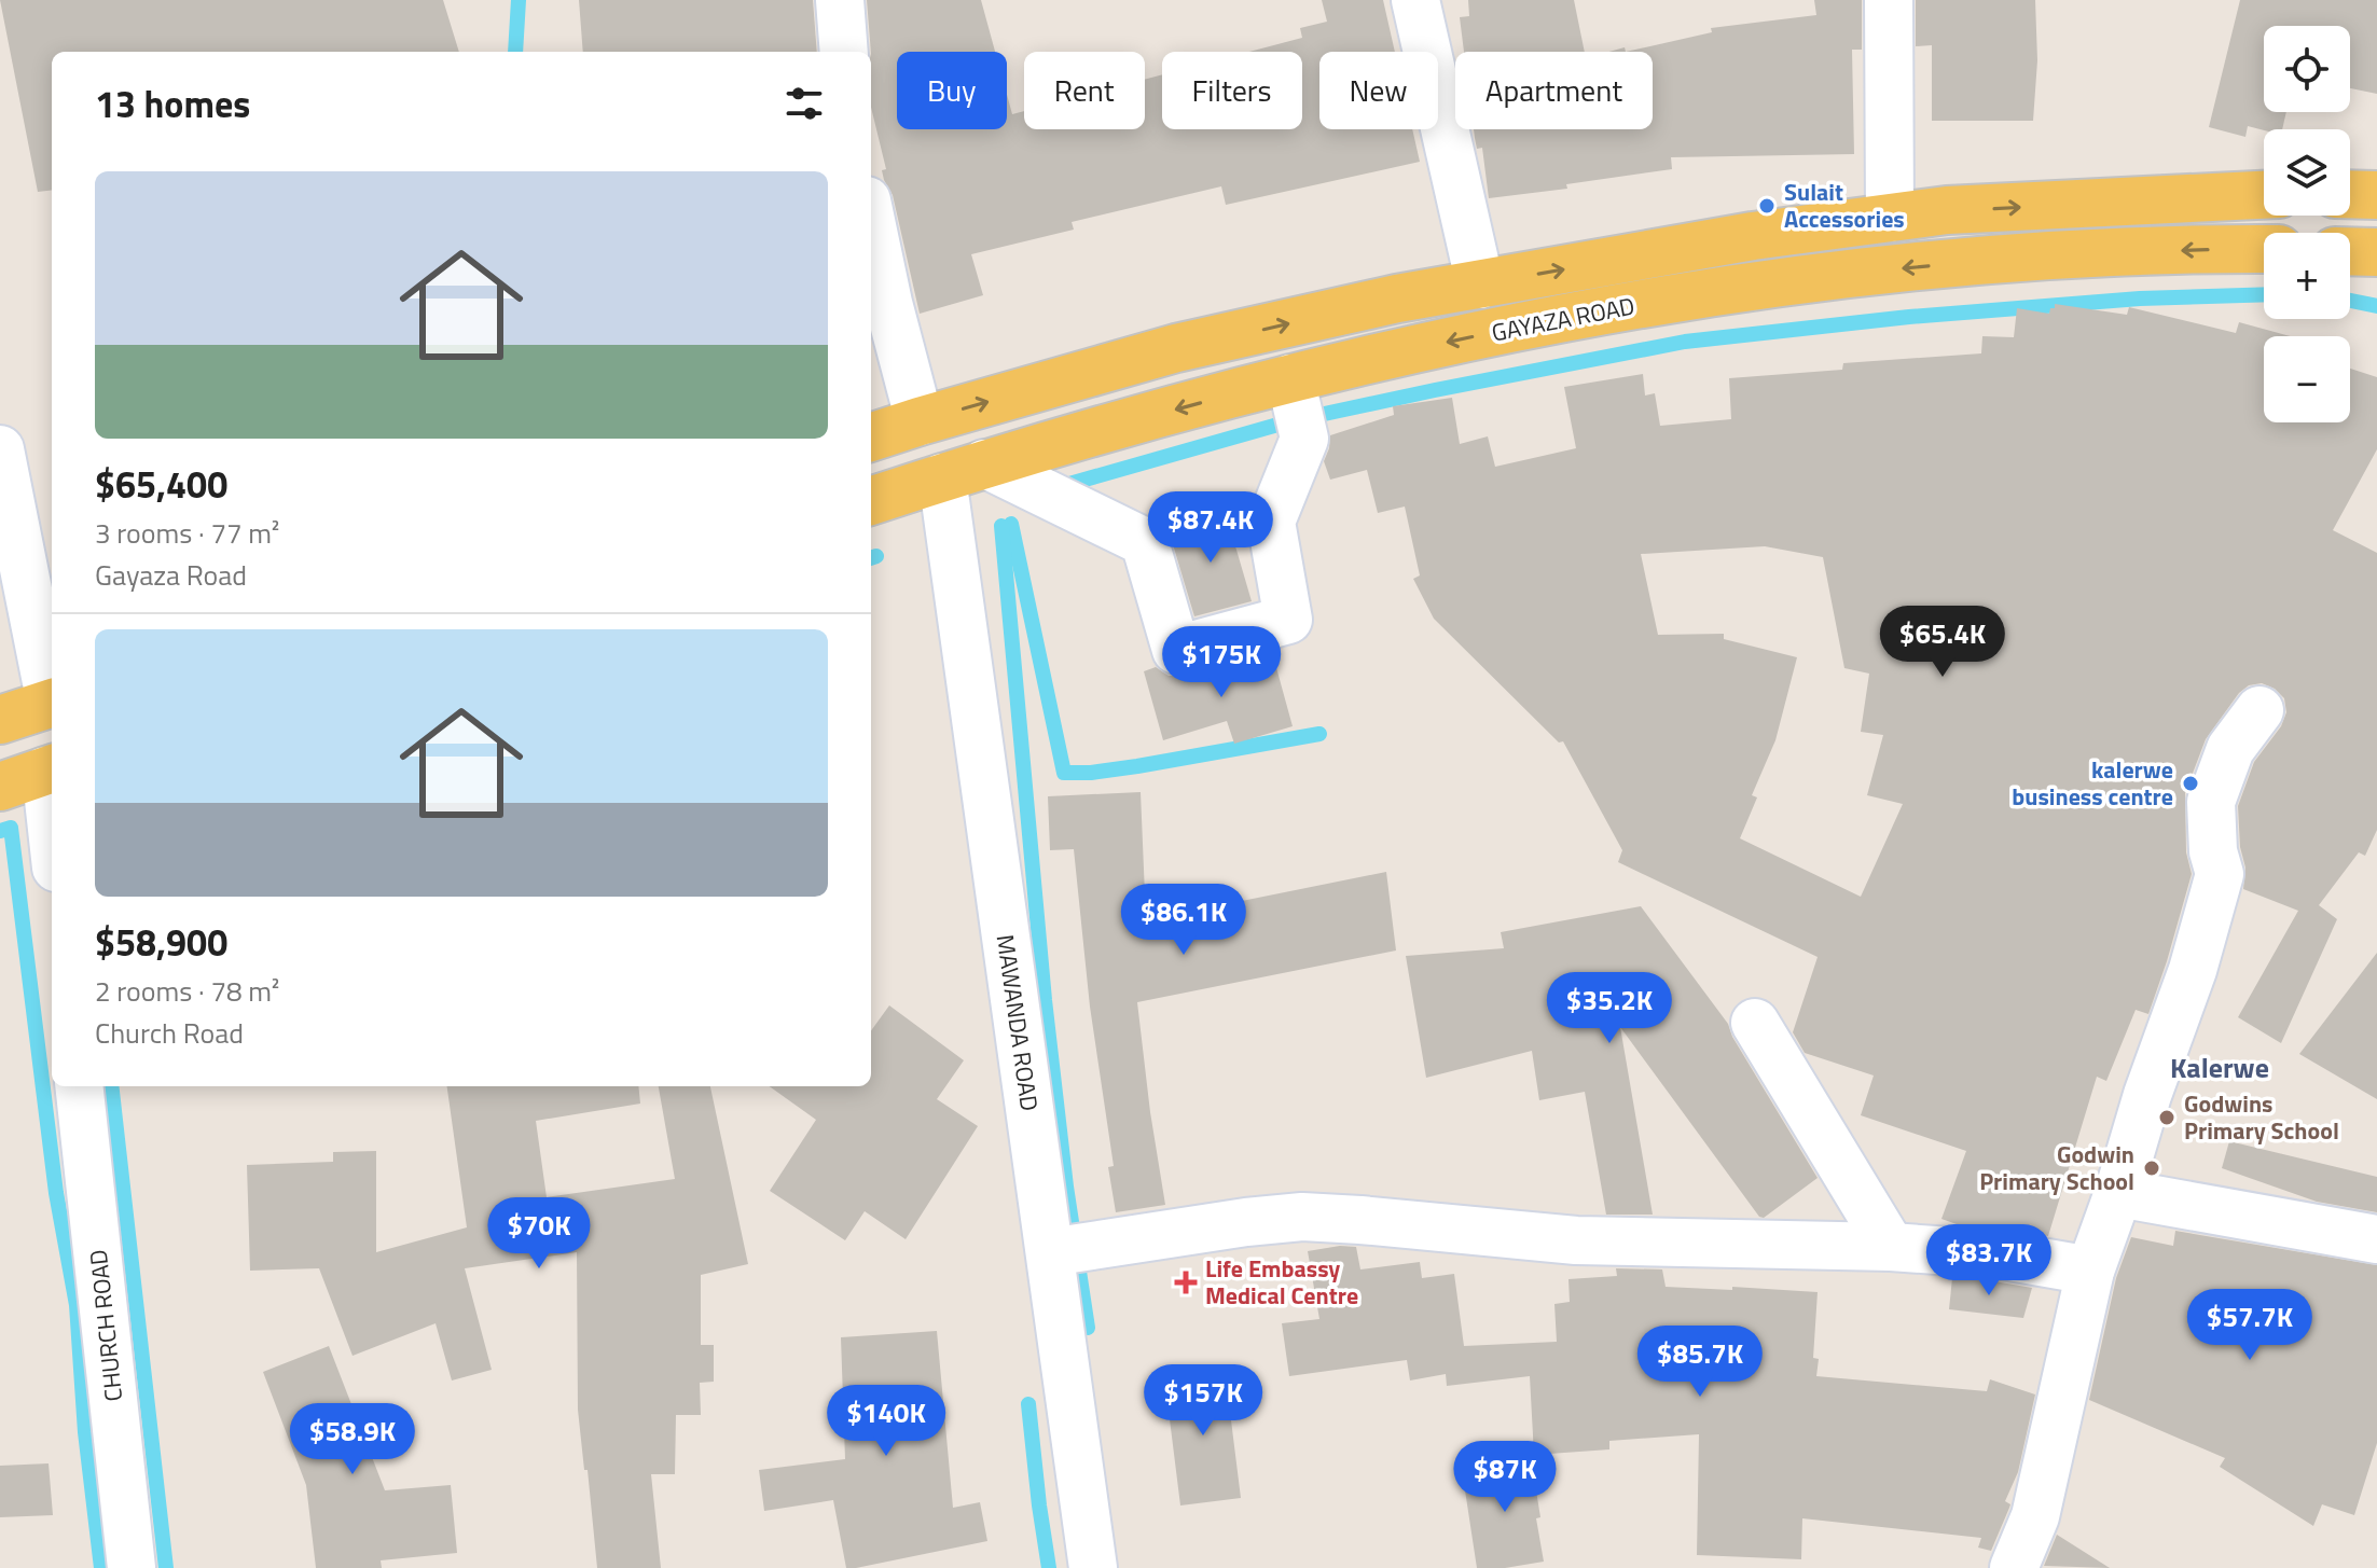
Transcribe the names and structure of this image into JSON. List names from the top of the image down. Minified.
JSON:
{"streets":{"main road":["GAYAZA ROAD"],"street":["MAWANDA ROAD","CHURCH ROAD"]},"crossings":[["GAYAZA ROAD","MAWANDA ROAD"]],"districts":["Kalerwe"],"places":{"other":["Sulait Accessories","kalerwe business centre","Godwins Primary School","Godwin Primary School"],"health":["Life Embassy Medical Centre"]},"page":{"map_buttons":["+","−"],"chip":["Buy","Rent","Filters","New","Apartment"],"heading":"13 homes","list":[{"name":"$65,400","note":"3 rooms · 77 m² · Gayaza Road"},{"name":"$58,900","note":"2 rooms · 78 m² · Church Road"}],"price":["$87.4K","$65.4K","$175K","$86.1K","$35.2K","$70K","$83.7K","$57.7K","$85.7K","$157K","$140K","$58.9K","$87K"]}}
